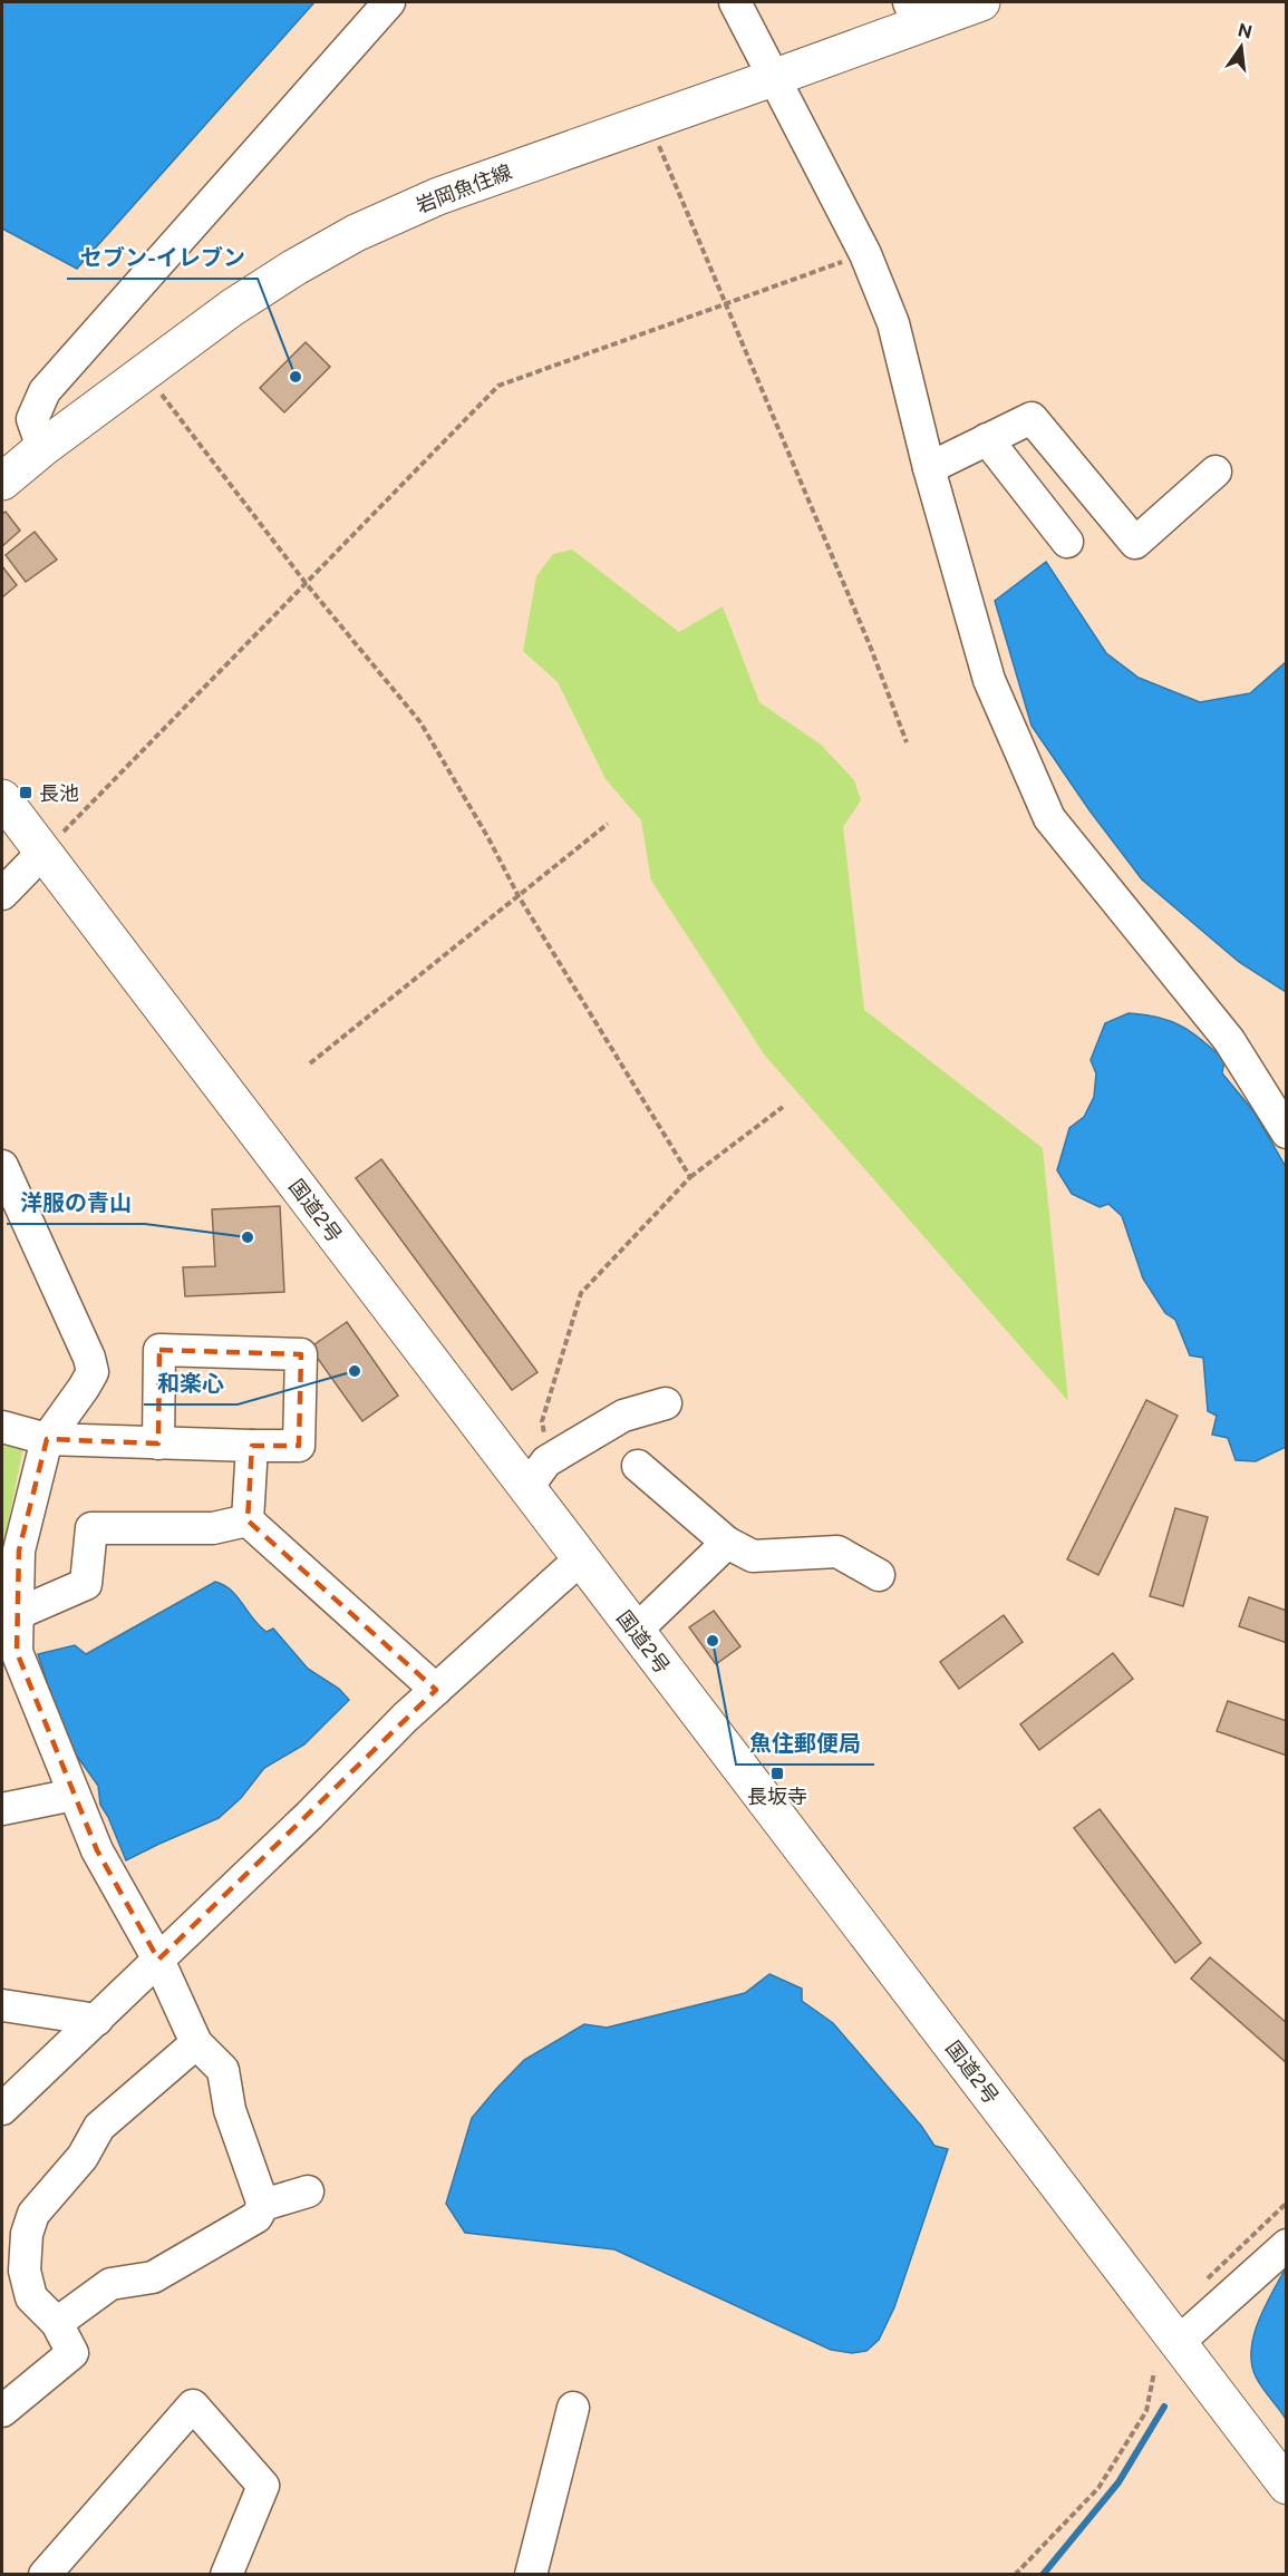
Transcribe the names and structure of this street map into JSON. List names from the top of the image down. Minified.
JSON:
{"streets":{"main road":["岩岡魚住線","国道2号"]},"places":{"other":["セブン-イレブン","洋服の青山","和楽心","魚住郵便局"],"transit":["長池","長坂寺"]},"north":"top"}
